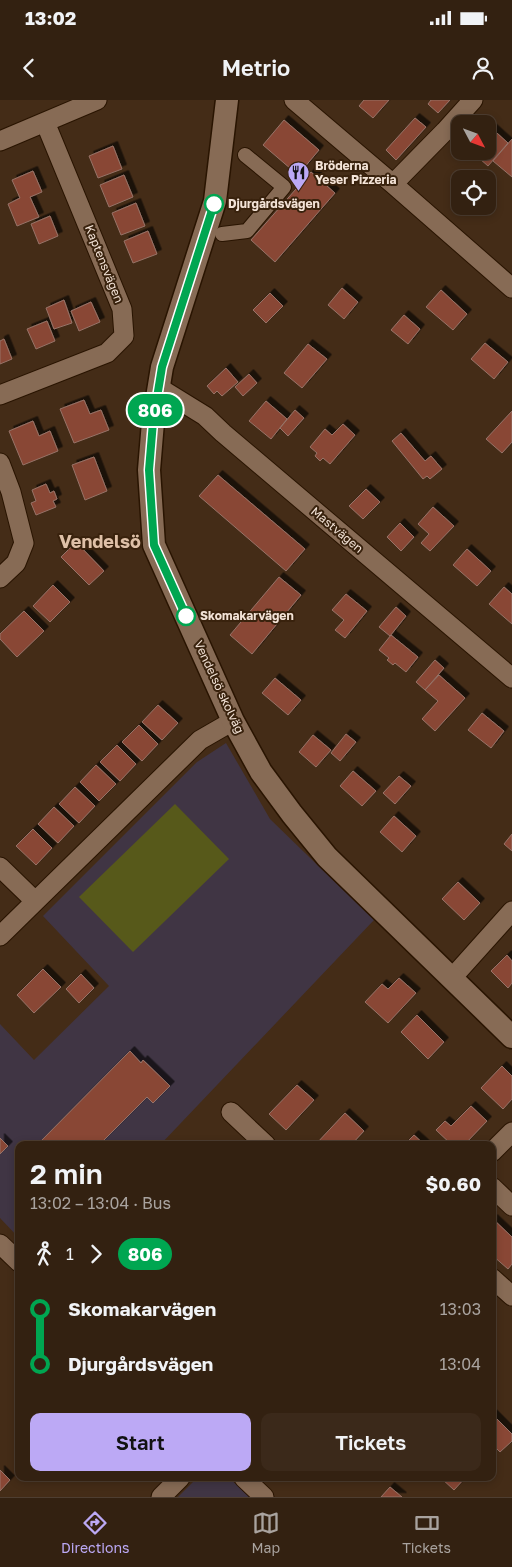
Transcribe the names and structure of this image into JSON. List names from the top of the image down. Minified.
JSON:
{"streets":{"street":["Kaptensvägen","Mastvägen","Vendelsö skolväg"]},"crossings":[["Mastvägen","Vendelsö skolväg"]],"districts":["Vendelsö"],"places":{"restaurant":["Bröderna Yeser Pizzeria"],"other":["Djurgårdsvägen","Skomakarvägen"]},"lines":["bus line 806"],"north":"bottom right","page":{"status":"13:02","header":"Metrio","on_map":"806","heading":["2 min","13:02 – 13:04 · Bus","$0.60"],"legs":["1","806"],"list":[{"name":"Skomakarvägen","value":"13:03"},{"name":"Djurgårdsvägen","value":"13:04"}],"buttons":["Start","Tickets"],"tabs":["Directions","Map","Tickets"]}}
